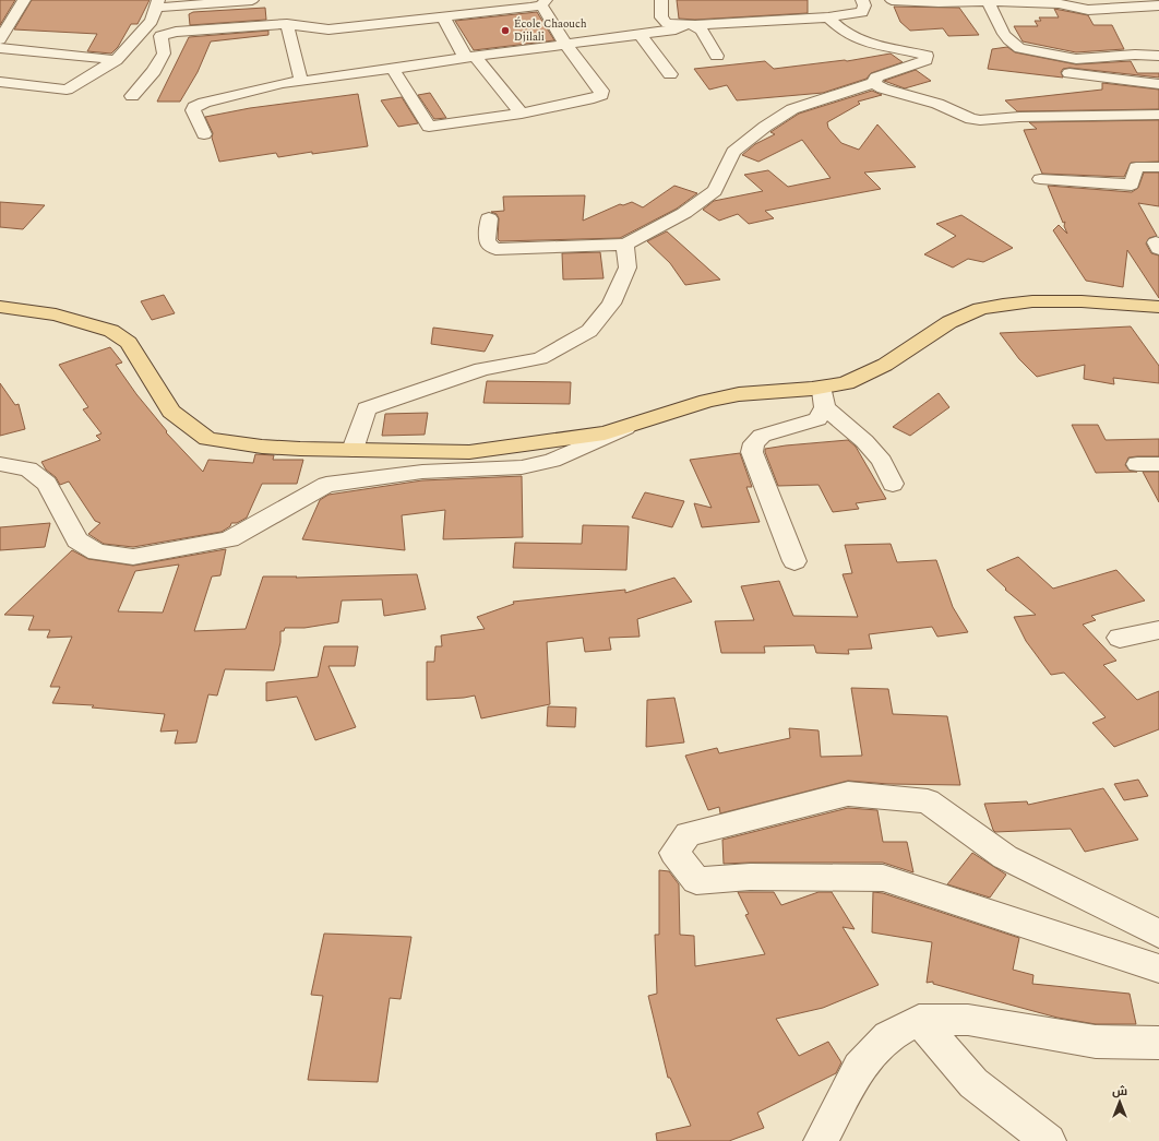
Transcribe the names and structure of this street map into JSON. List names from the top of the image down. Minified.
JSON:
{"places":["École Chaouch Djilali"],"north":"top"}
